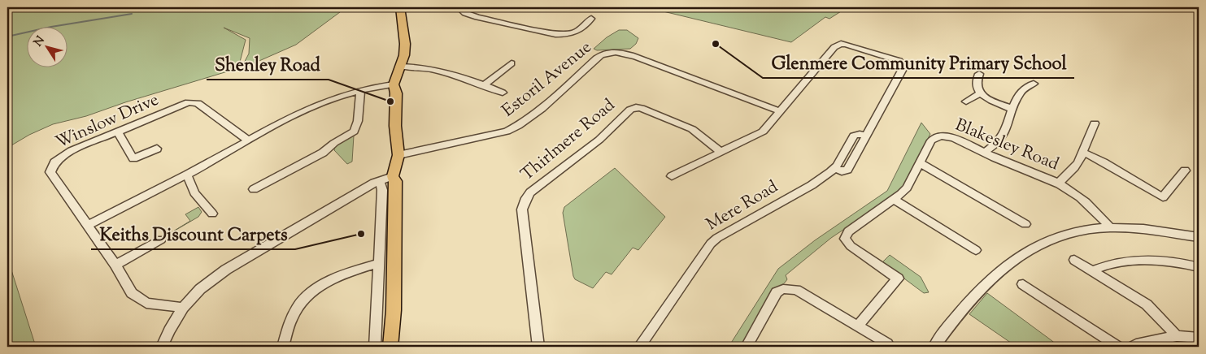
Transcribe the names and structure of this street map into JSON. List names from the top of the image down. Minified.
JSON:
{"streets":{"street":["Estoril Avenue","Winslow Drive","Thirlmere Road","Blakesley Road","Mere Road"]},"crossings":[["Estoril Avenue","Mere Road"]],"places":["Glenmere Community Primary School","Shenley Road","Keiths Discount Carpets"],"north":"top left"}
